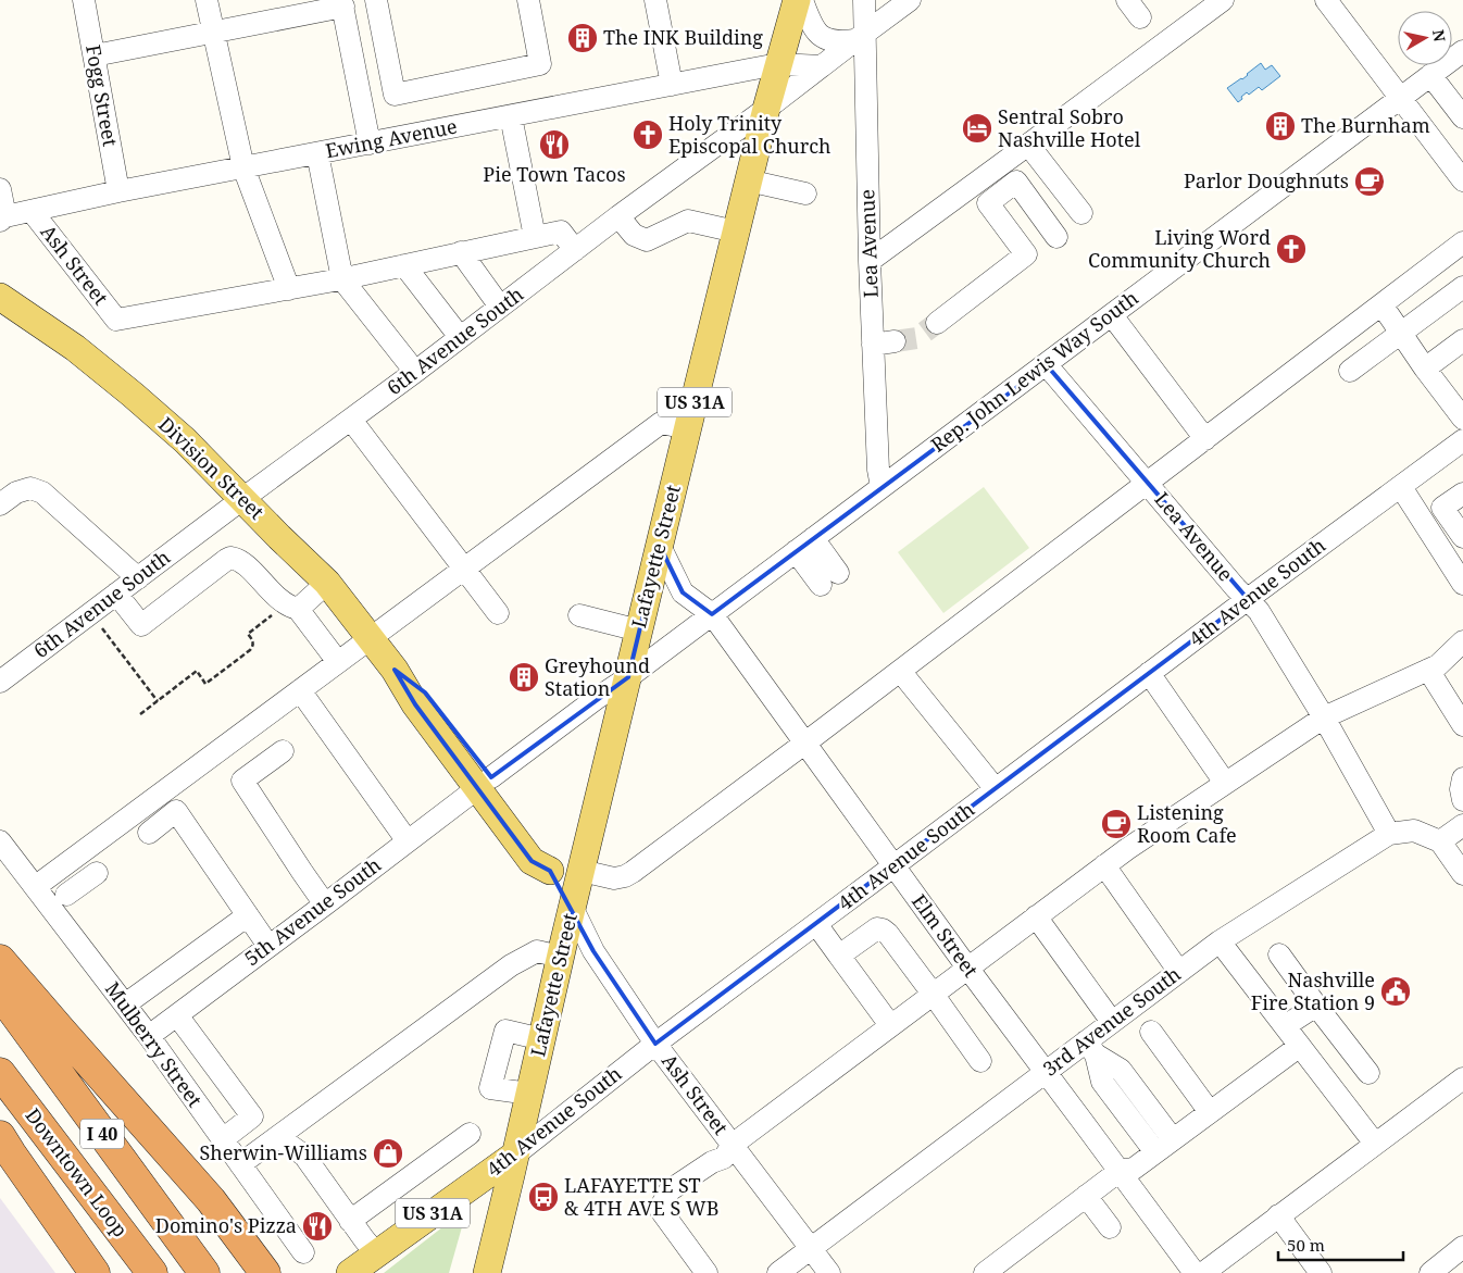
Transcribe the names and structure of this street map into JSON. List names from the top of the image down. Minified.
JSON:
{"streets":{"highway":["I 40","Downtown Loop"],"main road":["US 31A","Division Street","Lafayette Street","4th Avenue South"],"street":["Fogg Street","Ewing Avenue","Lea Avenue","Ash Street","6th Avenue South","Rep. John Lewis Way South","5th Avenue South","Elm Street","3rd Avenue South","Mulberry Street"]},"crossings":[["Fogg Street","Ewing Avenue"],["Ewing Avenue","Ash Street"],["Ewing Avenue","6th Avenue South"],["Ewing Avenue","Lafayette Street"],["Lea Avenue","6th Avenue South"],["Lea Avenue","Rep. John Lewis Way South"],["Lea Avenue","4th Avenue South"],["Lea Avenue","3rd Avenue South"],["Ash Street","Division Street"],["Ash Street","Lafayette Street"],["Ash Street","4th Avenue South"],["Ash Street","3rd Avenue South"],["6th Avenue South","Division Street"],["6th Avenue South","Lafayette Street"],["Rep. John Lewis Way South","5th Avenue South"],["Rep. John Lewis Way South","Elm Street"],["Division Street","Lafayette Street"],["Division Street","5th Avenue South"],["Lafayette Street","4th Avenue South"],["Lafayette Street","5th Avenue South"],["Lafayette Street","Elm Street"],["4th Avenue South","Elm Street"],["5th Avenue South","Elm Street"],["5th Avenue South","Mulberry Street"],["Elm Street","3rd Avenue South"]],"places":{"building":["The INK Building","The Burnham","Greyhound Station"],"hotel":["Sentral Sobro Nashville Hotel"],"church":["Holy Trinity Episcopal Church","Living Word Community Church"],"restaurant":["Pie Town Tacos","Domino's Pizza"],"cafe":["Parlor Doughnuts","Listening Room Cafe"],"public building":["Nashville Fire Station 9"],"shop":["Sherwin-Williams"],"bus stop":["LAFAYETTE ST & 4TH AVE S WB"]},"scale_bar":"50 m","north":"right"}
